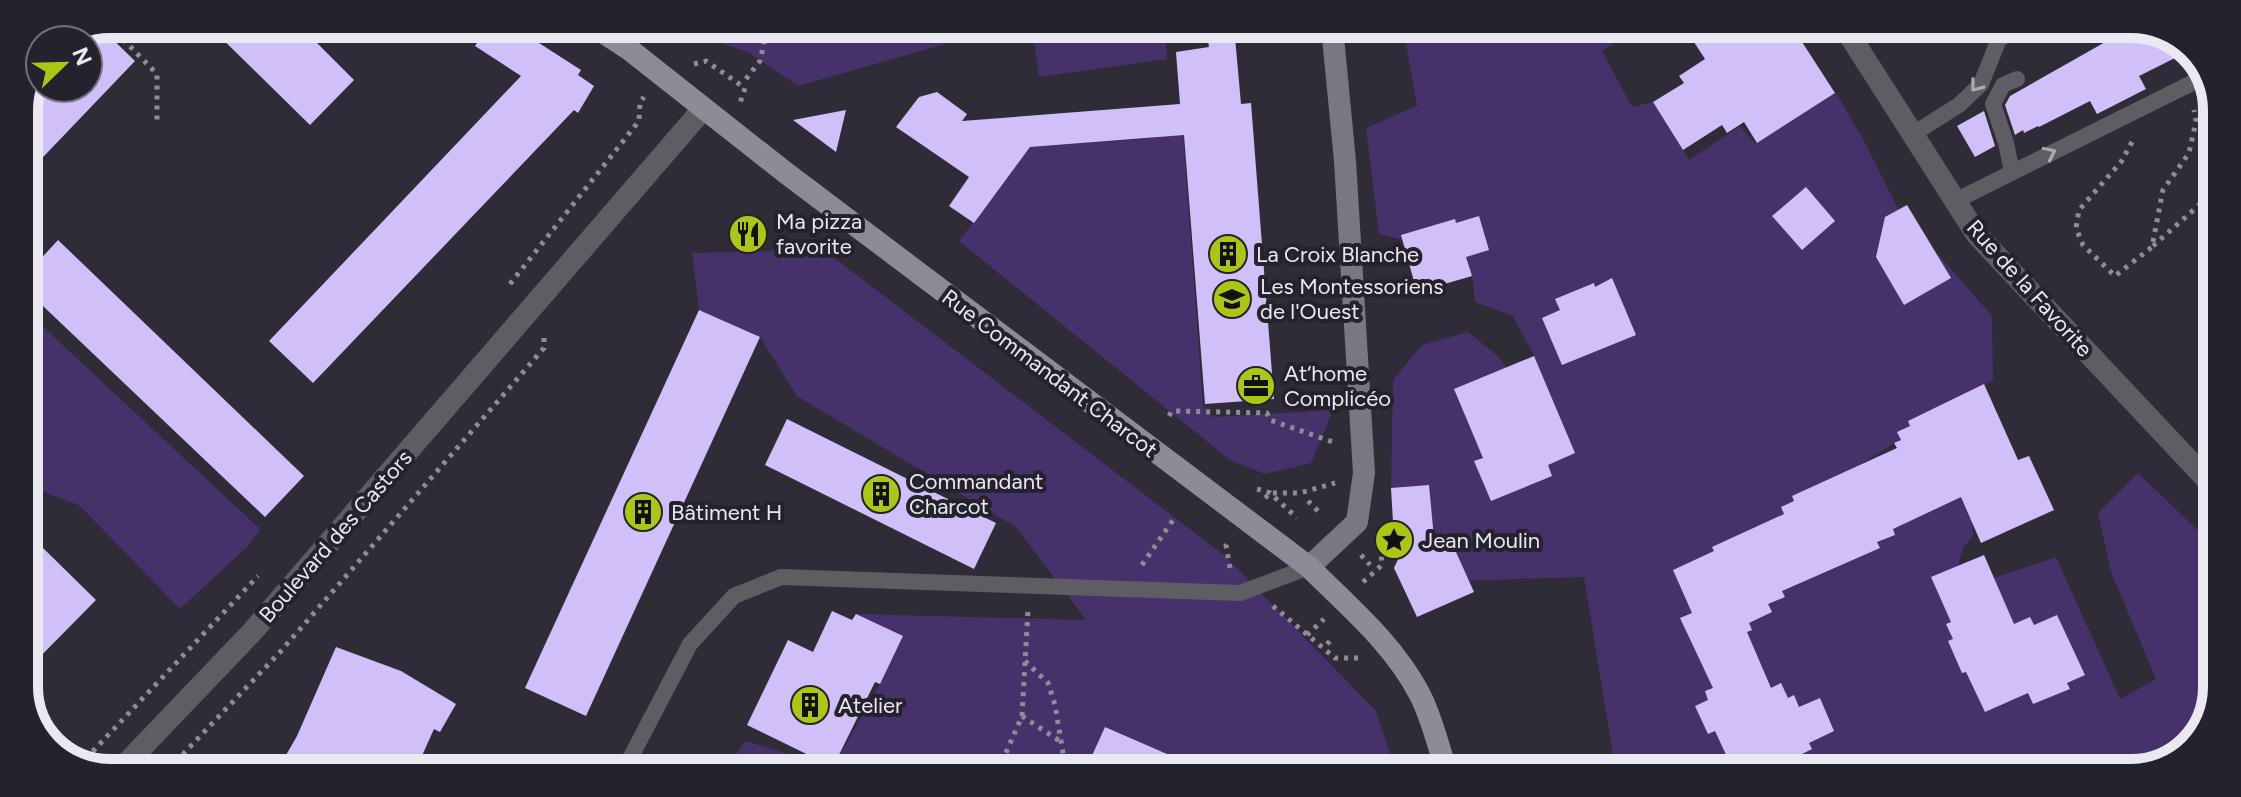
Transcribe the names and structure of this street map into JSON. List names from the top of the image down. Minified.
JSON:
{"streets":{"main road":["Rue Commandant Charcot"],"street":["Rue de la Favorite","Boulevard des Castors"]},"crossings":[["Rue Commandant Charcot","Boulevard des Castors"]],"places":{"restaurant":["Ma pizza favorite"],"building":["La Croix Blanche","Commandant Charcot","Bâtiment H","Atelier"],"school or university":["Les Montessoriens de l'Ouest"],"office":["At‘home Complicéo"],"place":["Jean Moulin"]},"north":"top right"}
